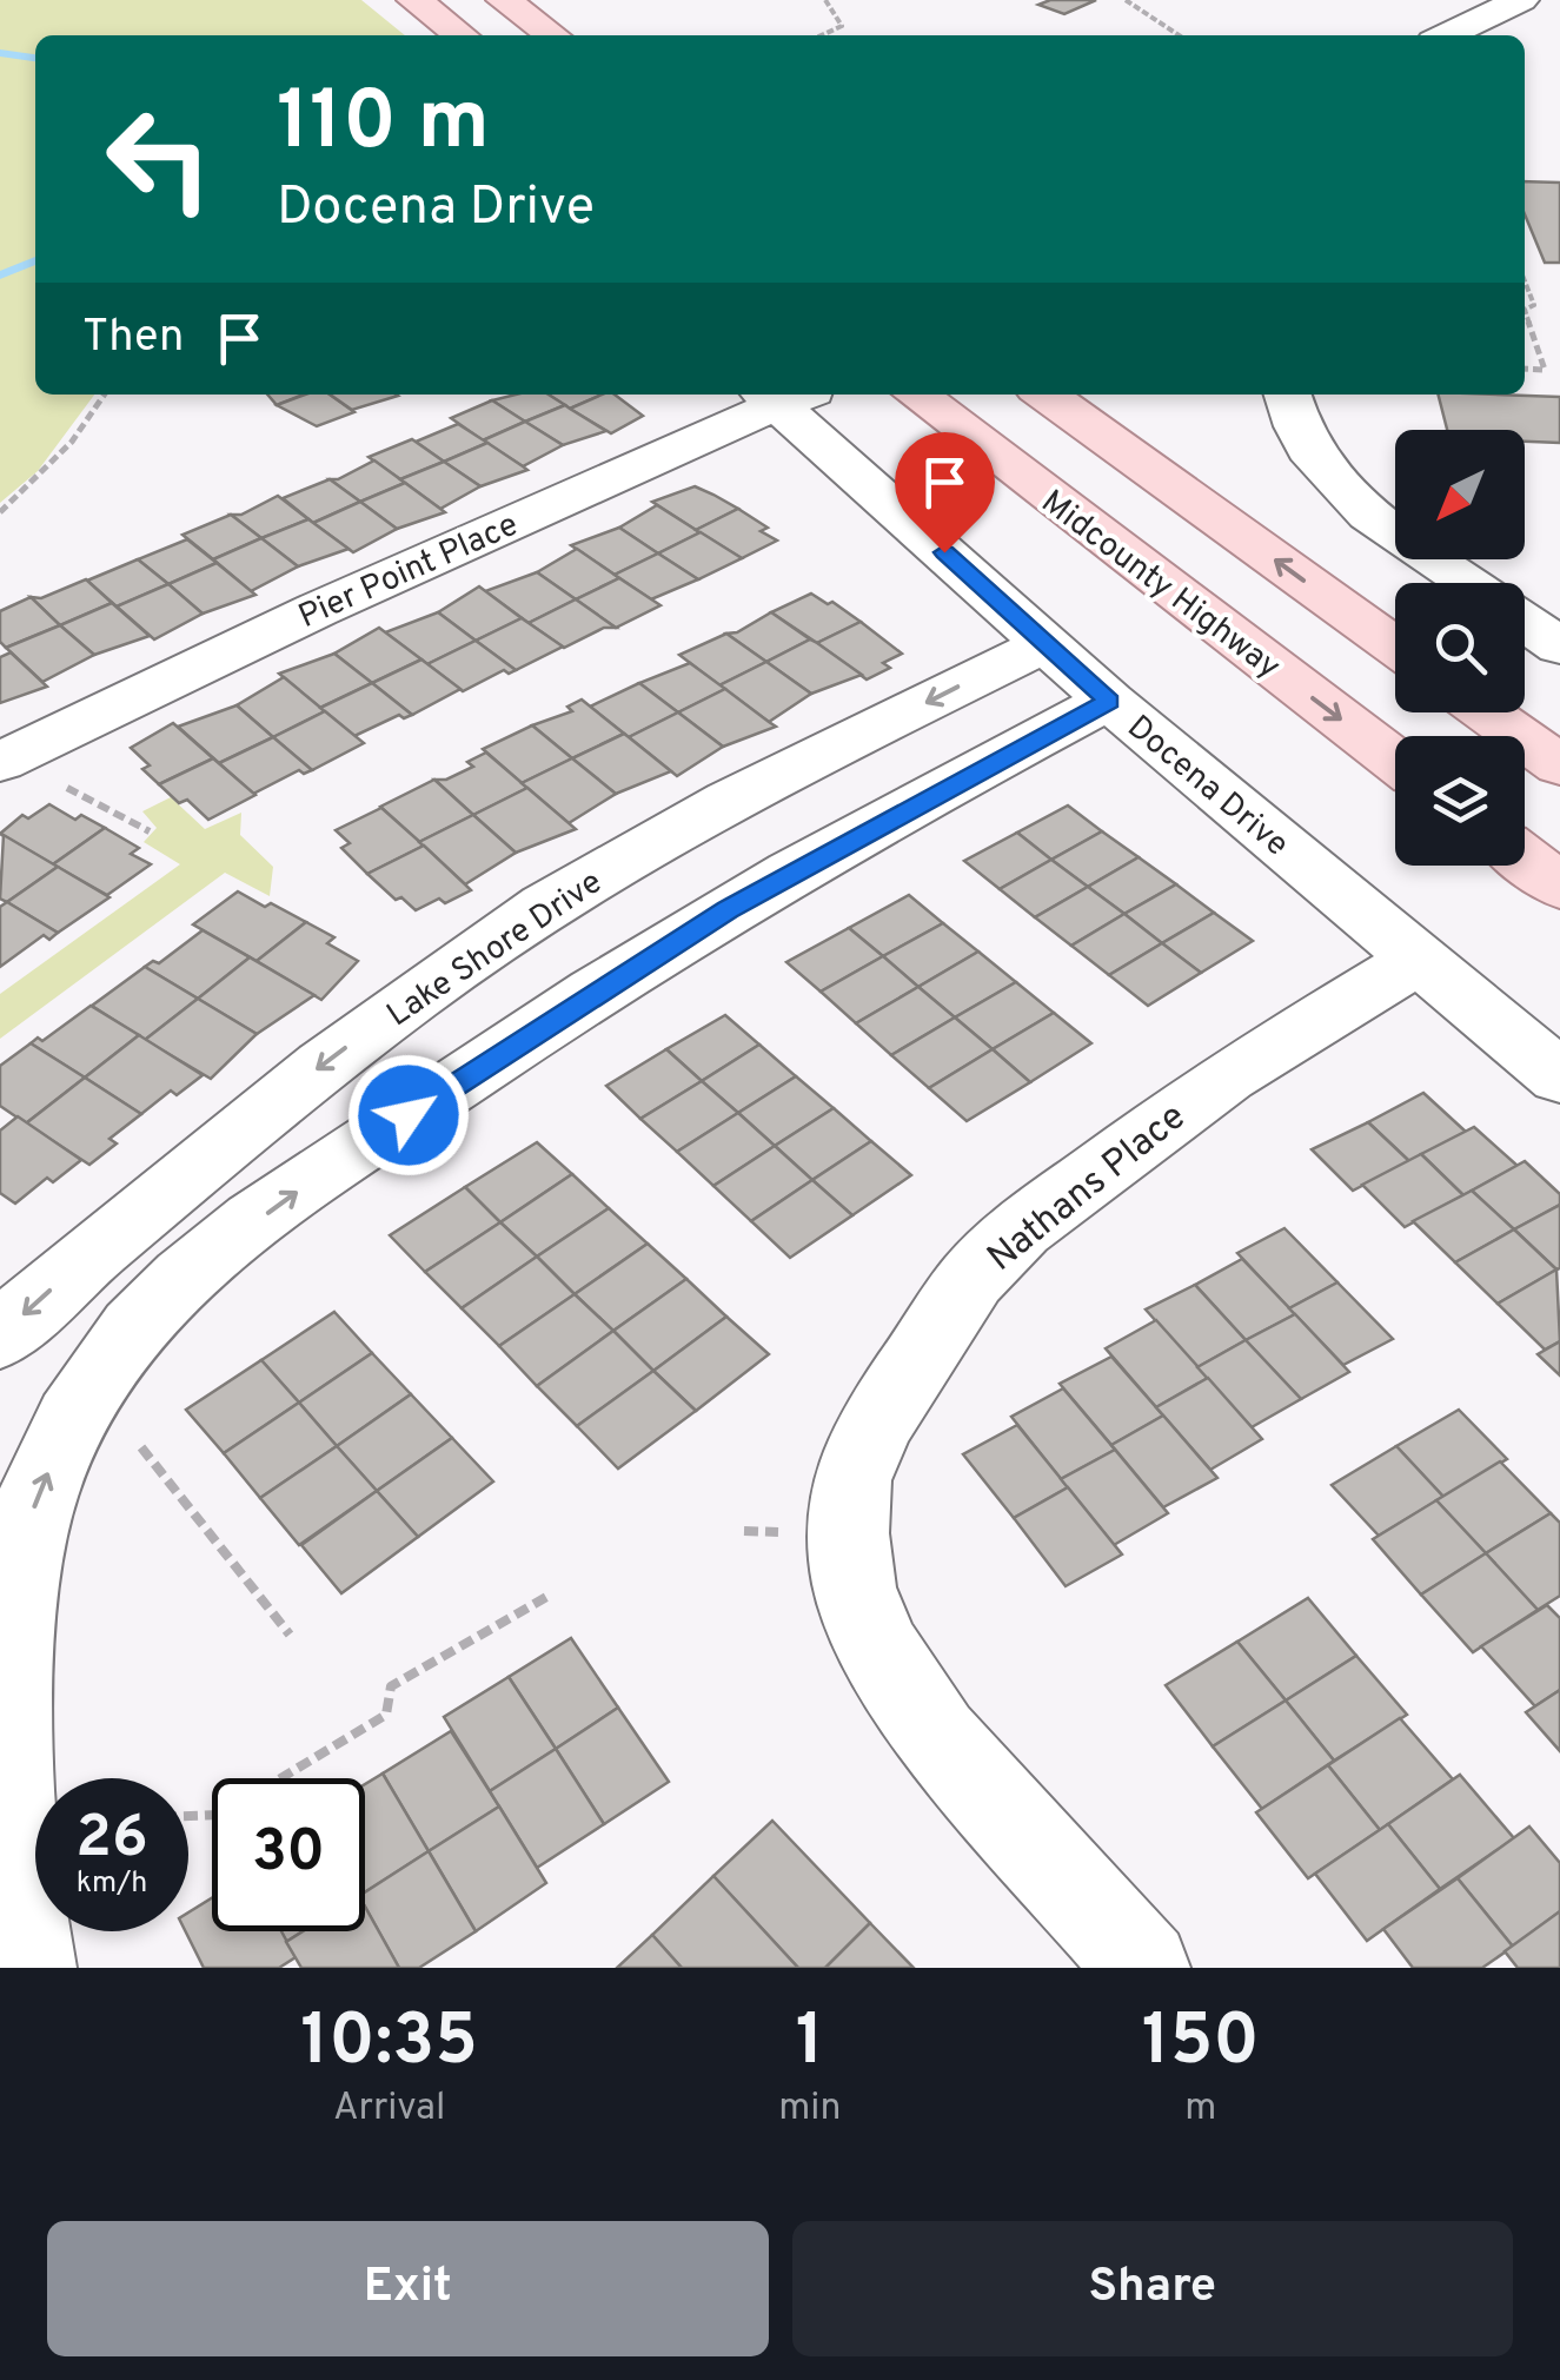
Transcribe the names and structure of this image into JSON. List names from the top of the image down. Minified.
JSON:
{"streets":{"main road":["Midcounty Highway"],"street":["Pier Point Place","Docena Drive","Lake Shore Drive","Nathans Place"]},"crossings":[["Docena Drive","Lake Shore Drive"],["Docena Drive","Nathans Place"]],"north":"bottom left","page":{"turn":["110 m","Docena Drive"],"then":"Then","speed":"26 km/h","limit":"30","eta":["10:35","Arrival","1","min","150","m"],"buttons":["Exit","Share"]}}
